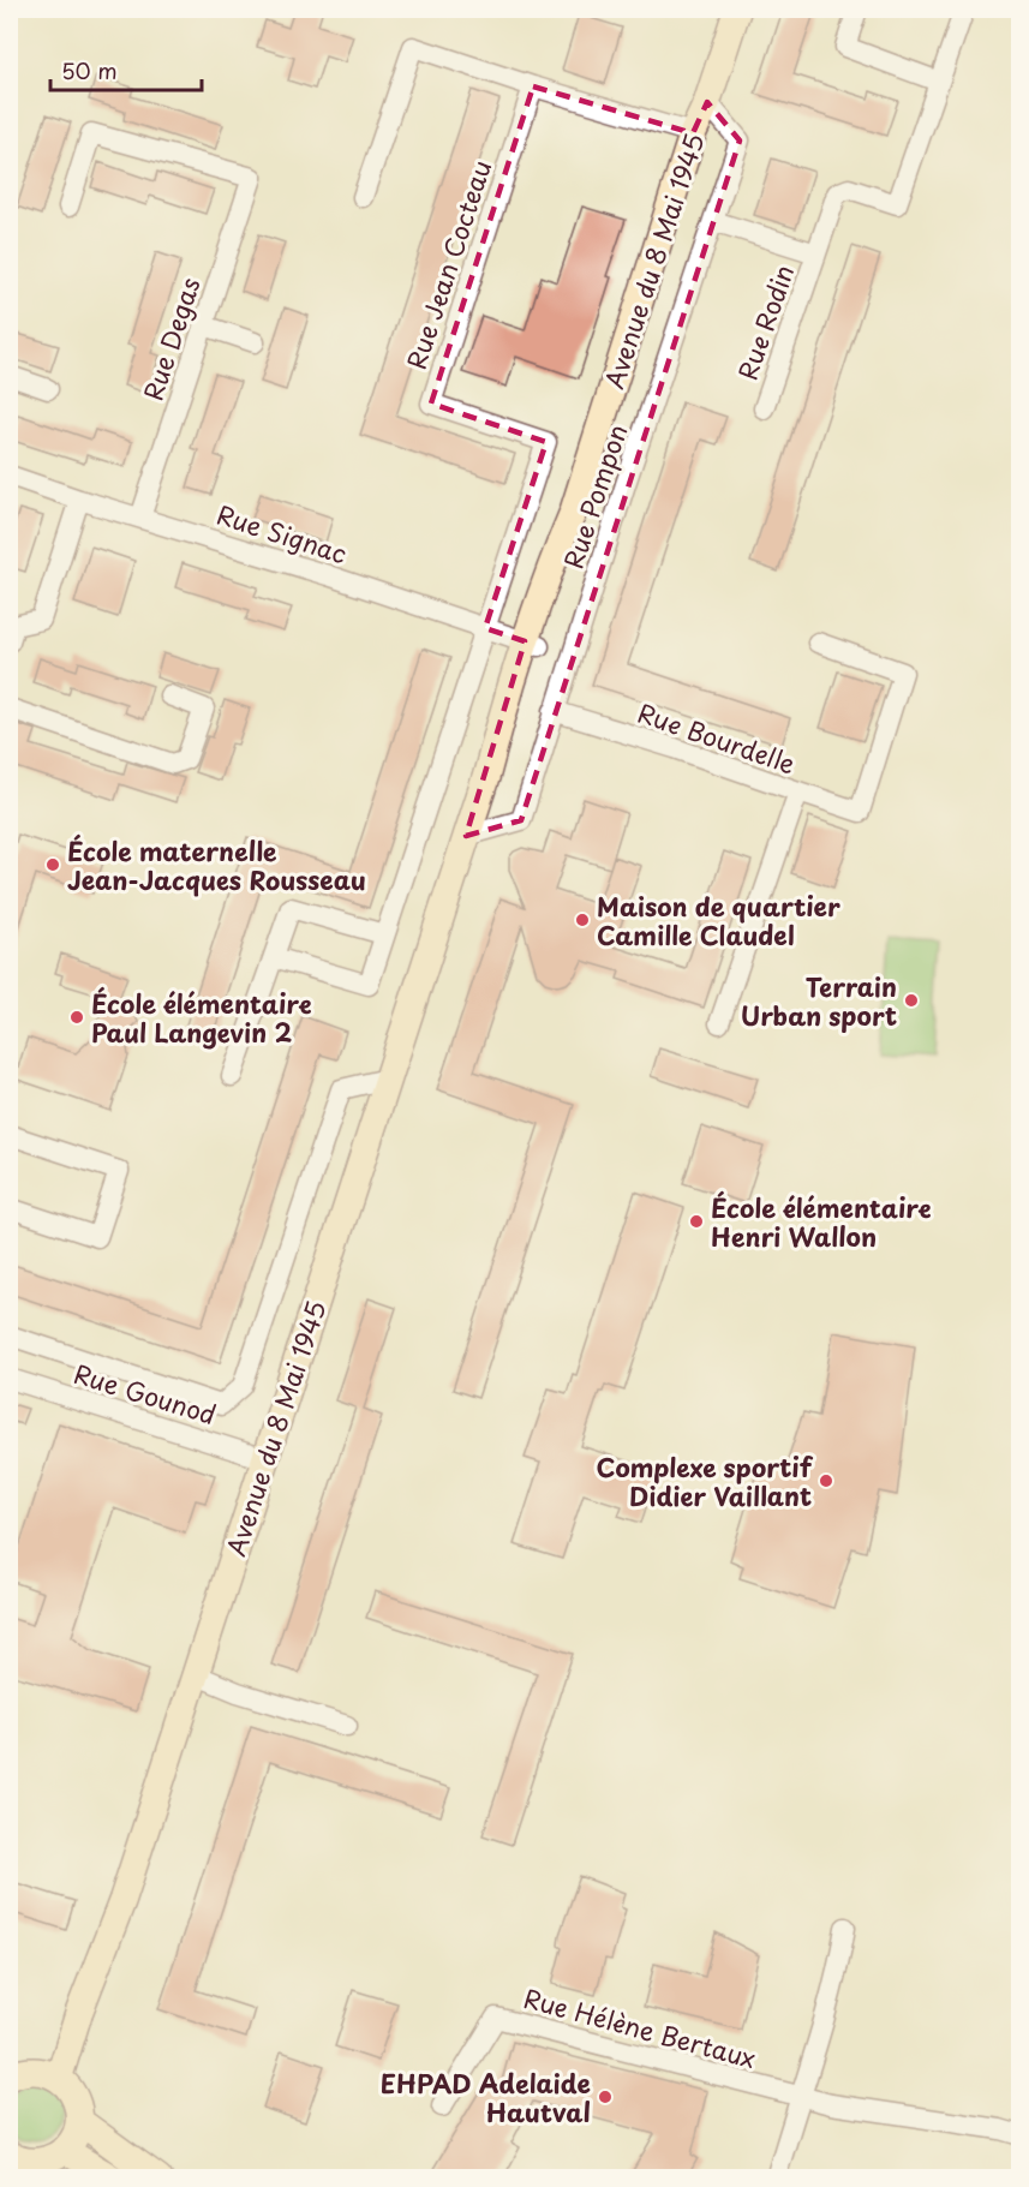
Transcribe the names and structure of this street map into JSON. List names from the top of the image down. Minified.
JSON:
{"streets":{"main road":["Avenue du 8 Mai 1945"],"street":["Rue Jean Cocteau","Rue Rodin","Rue Degas","Rue Pompon","Rue Signac","Rue Bourdelle","Rue Gounod","Rue Hélène Bertaux"]},"crossings":[["Avenue du 8 Mai 1945","Rue Pompon"],["Avenue du 8 Mai 1945","Rue Signac"],["Avenue du 8 Mai 1945","Rue Gounod"],["Rue Jean Cocteau","Rue Signac"],["Rue Rodin","Rue Pompon"],["Rue Degas","Rue Signac"],["Rue Pompon","Rue Bourdelle"]],"places":["École maternelle Jean-Jacques Rousseau","Maison de quartier Camille Claudel","Terrain Urban sport","École élémentaire Paul Langevin 2","École élémentaire Henri Wallon","Complexe sportif Didier Vaillant","EHPAD Adelaide Hautval"],"scale_bar":"50 m"}
